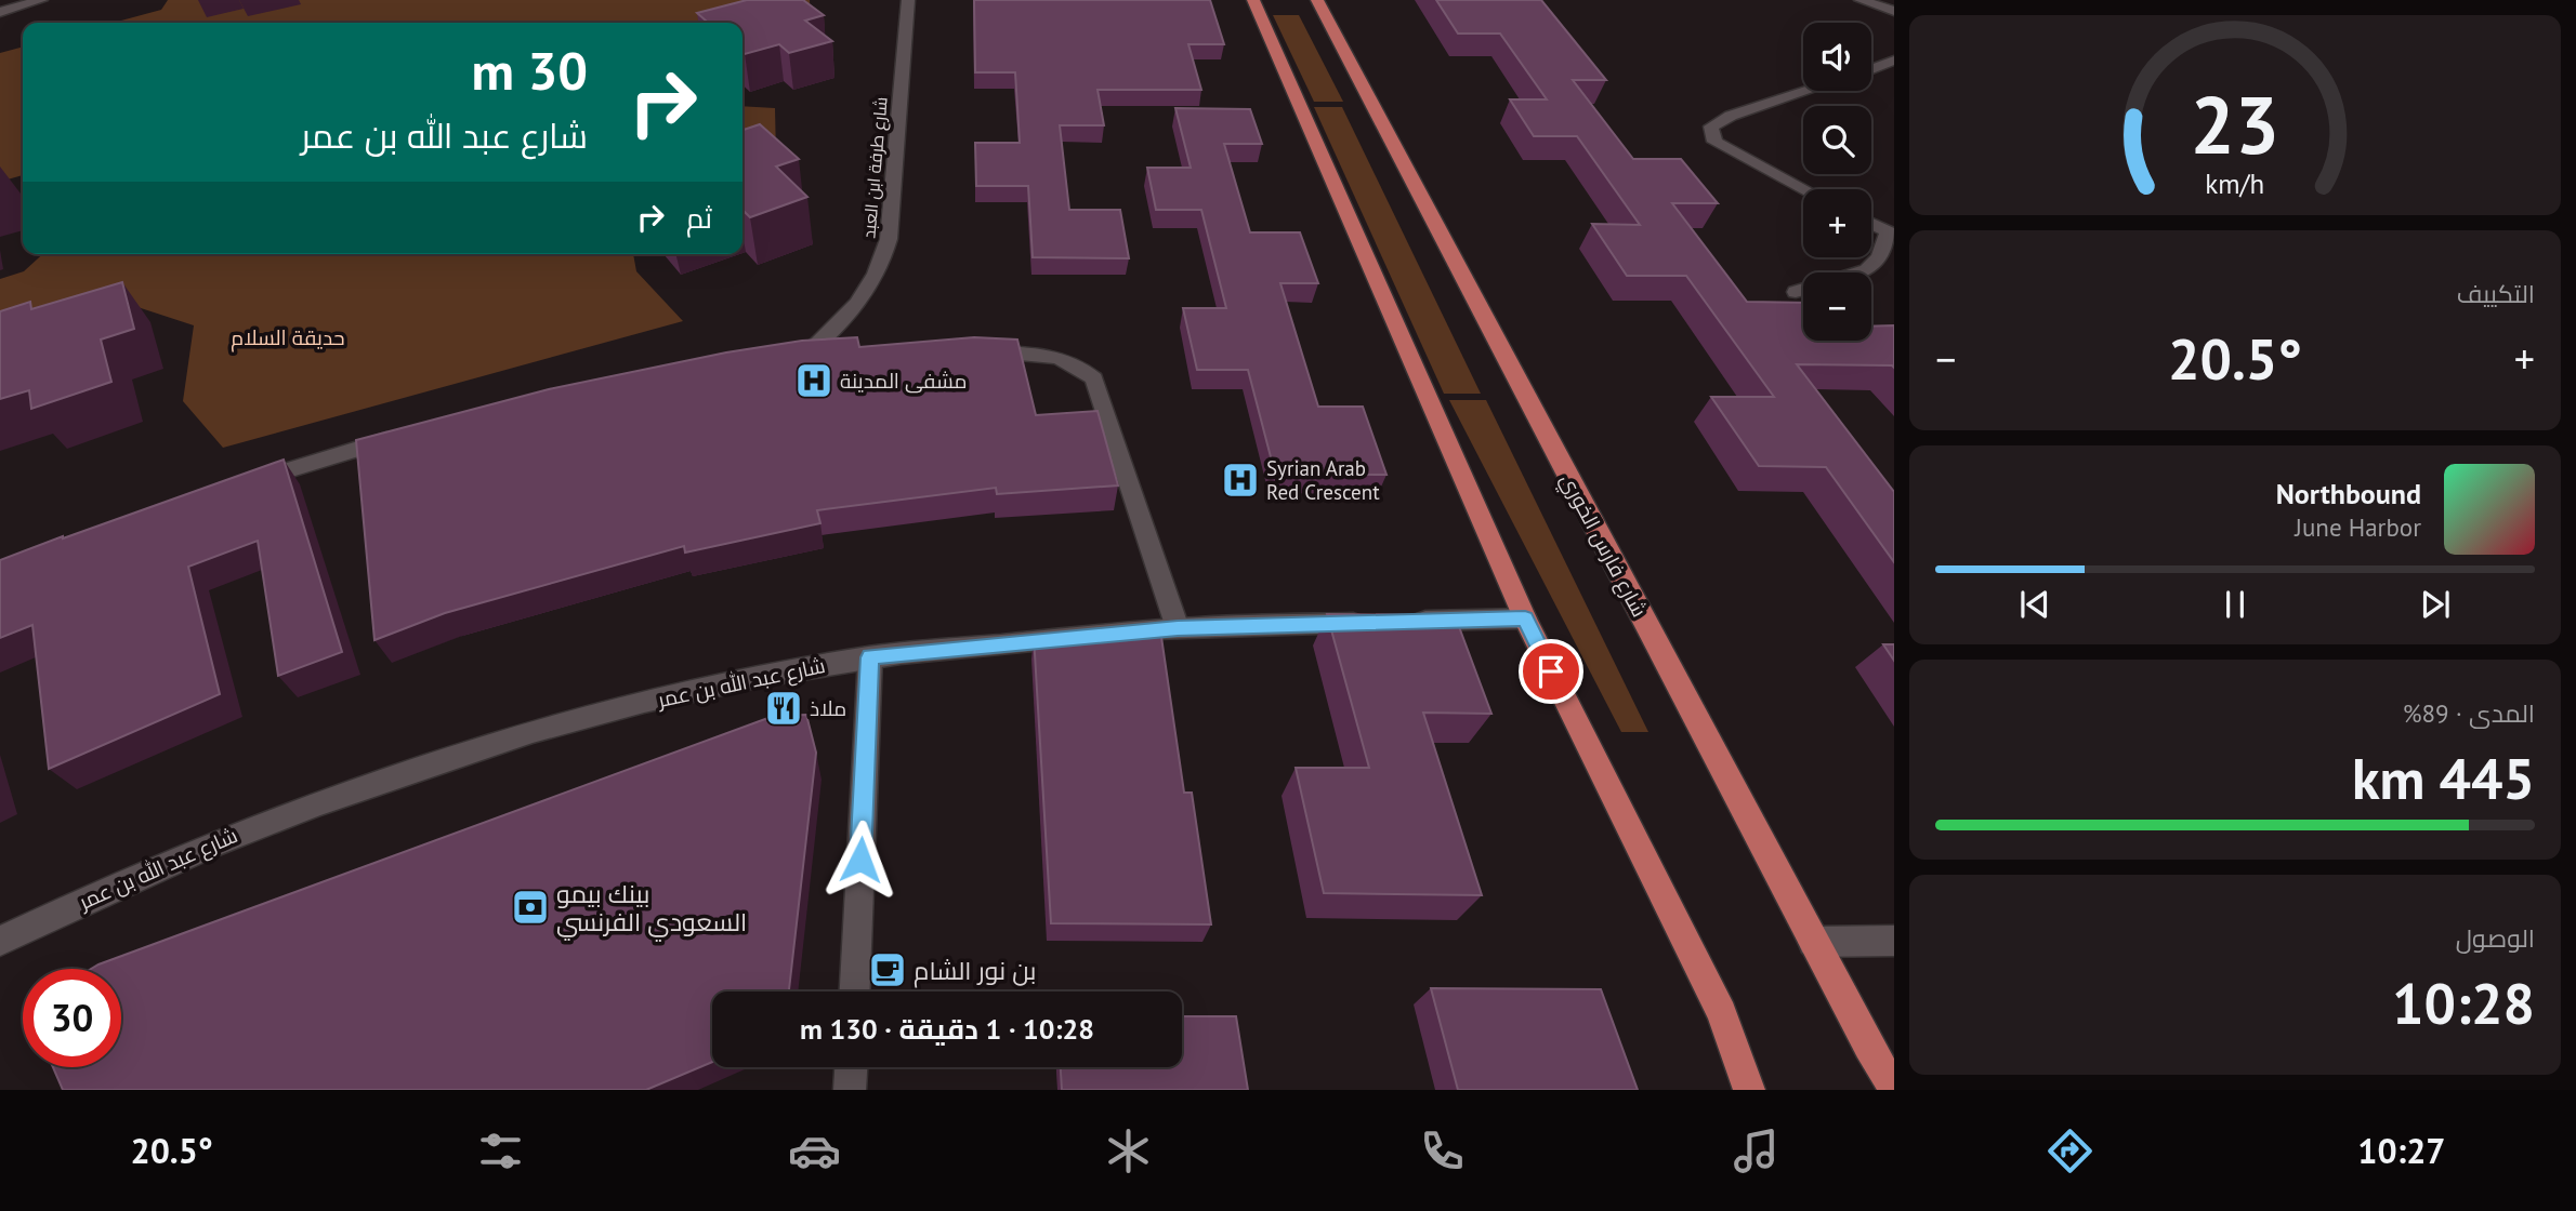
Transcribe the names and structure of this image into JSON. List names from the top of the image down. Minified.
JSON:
{"streets":{"main road":["شارع فارس الخوري"],"street":["شارع طرفة ابن العبد","شارع عبد الله بن عمر"]},"parks":["حديقة السلام"],"places":{"hospital":["مشفى المدينة","Syrian Arab Red Crescent"],"restaurant":["ملاذ"],"bank":["بينك بيمو السعودي الفرنسي"],"cafe":["بن نور الشام"]},"page":{"map_buttons":["+","−"],"turn":["30 m","شارع عبد الله بن عمر"],"then":"ثم","tile":["التكييف",["المدى · 89%","445 km"],["الوصول","10:28"]],"heat":["−","20.5°","+"],"song":["Northbound","June Harbor"],"limit":"30","trip":"10:28 · 1 دقيقة · 130 m","tabs":["10:27","20.5°"],"gauge":["23","km/h"]}}
